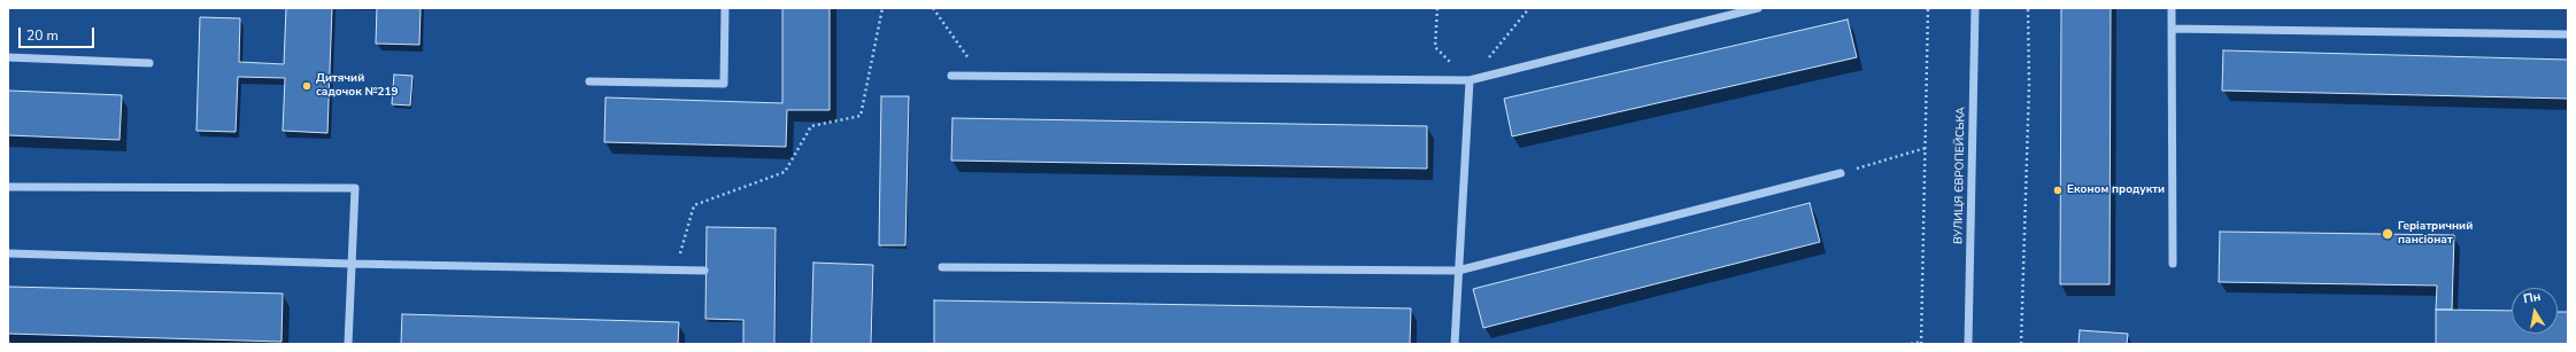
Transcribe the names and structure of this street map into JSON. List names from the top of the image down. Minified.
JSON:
{"streets":{"street":["ВУЛИЦЯ ЄВРОПЕЙСЬКА"]},"places":["Дитячий садочок №219","Економ продукти","Геріатричний пансіонат"],"scale_bar":"20 m","north":"top"}
